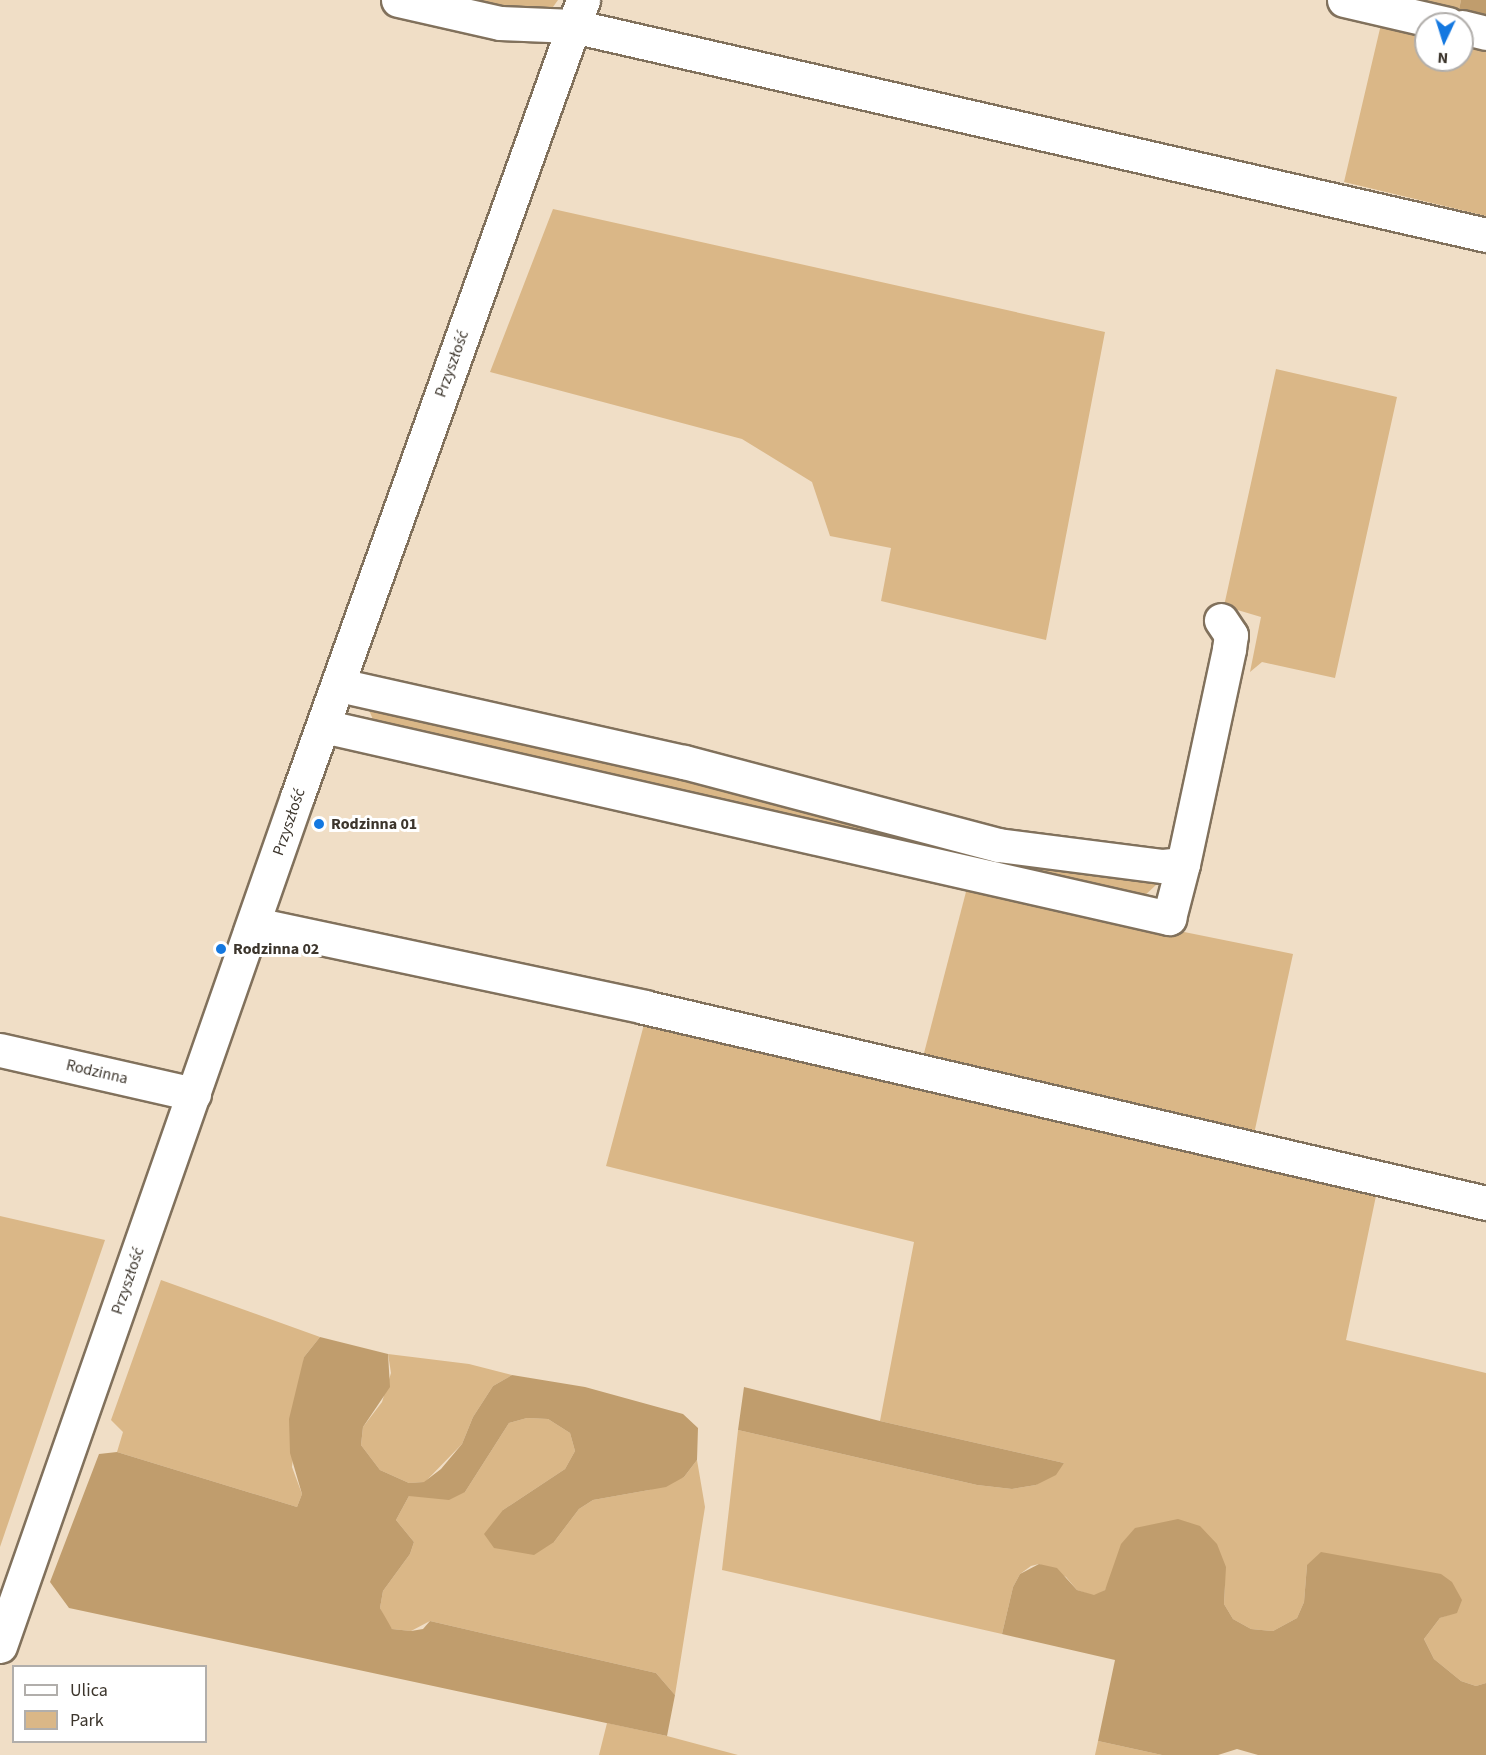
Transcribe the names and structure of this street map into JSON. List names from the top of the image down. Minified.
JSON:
{"streets":{"street":["Przyszłość","Rodzinna"]},"crossings":[["Przyszłość","Rodzinna"]],"places":["Rodzinna 01","Rodzinna 02"],"legend":["Ulica","Park"],"north":"bottom"}
